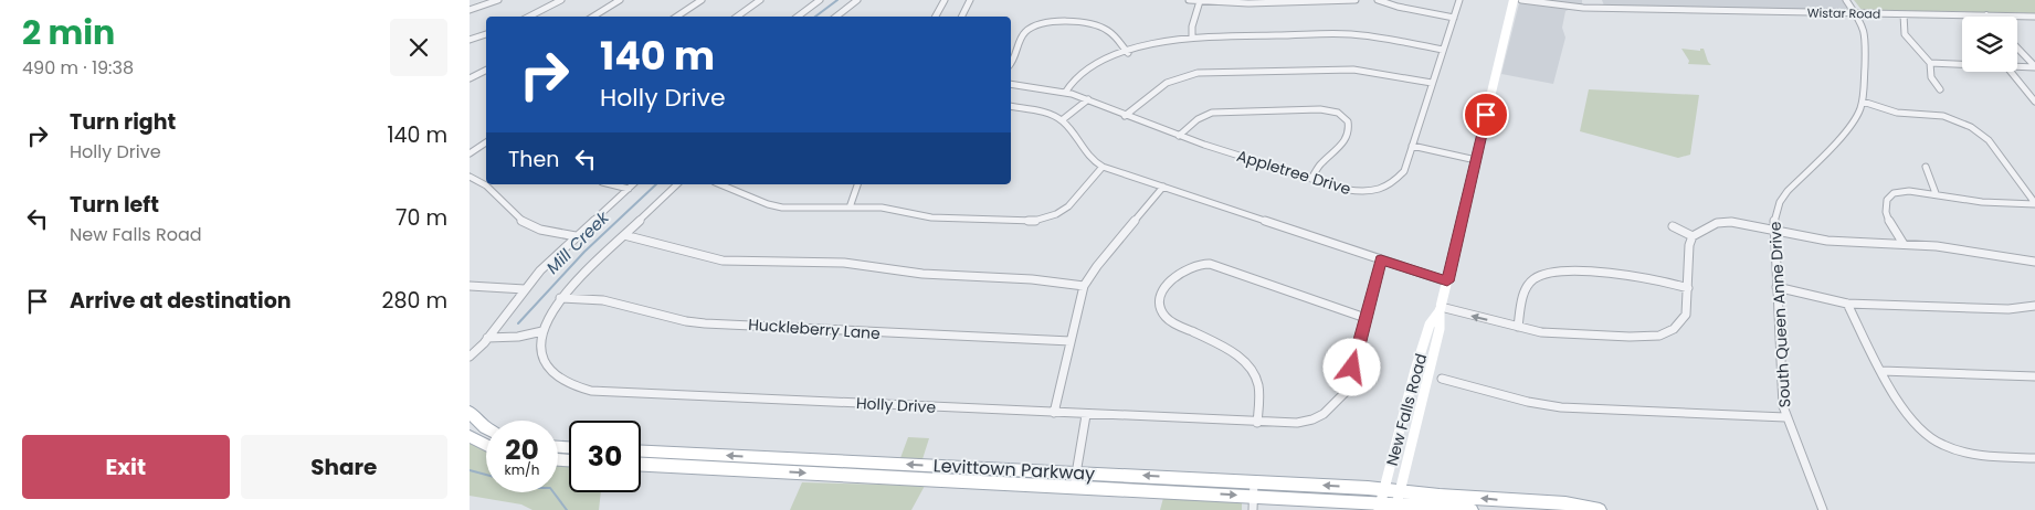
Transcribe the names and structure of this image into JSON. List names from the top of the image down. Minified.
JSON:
{"streets":{"main road":["New Falls Road","Levittown Parkway"],"street":["Wistar Road","Appletree Drive","South Queen Anne Drive","Huckleberry Lane","Holly Drive"]},"crossings":[["Wistar Road","South Queen Anne Drive"],["Huckleberry Lane","Holly Drive"],["New Falls Road","Levittown Parkway"]],"water":["Mill Creek"],"page":{"heading":["2 min","490 m · 19:38"],"turn":["140 m","Holly Drive"],"list":[{"name":"Turn right","note":"Holly Drive","value":"140 m"},{"name":"Turn left","note":"New Falls Road","value":"70 m"},{"name":"Arrive at destination","value":"280 m"}],"then":"Then","speed":"20 km/h","limit":"30","buttons":["Exit","Share"]}}
